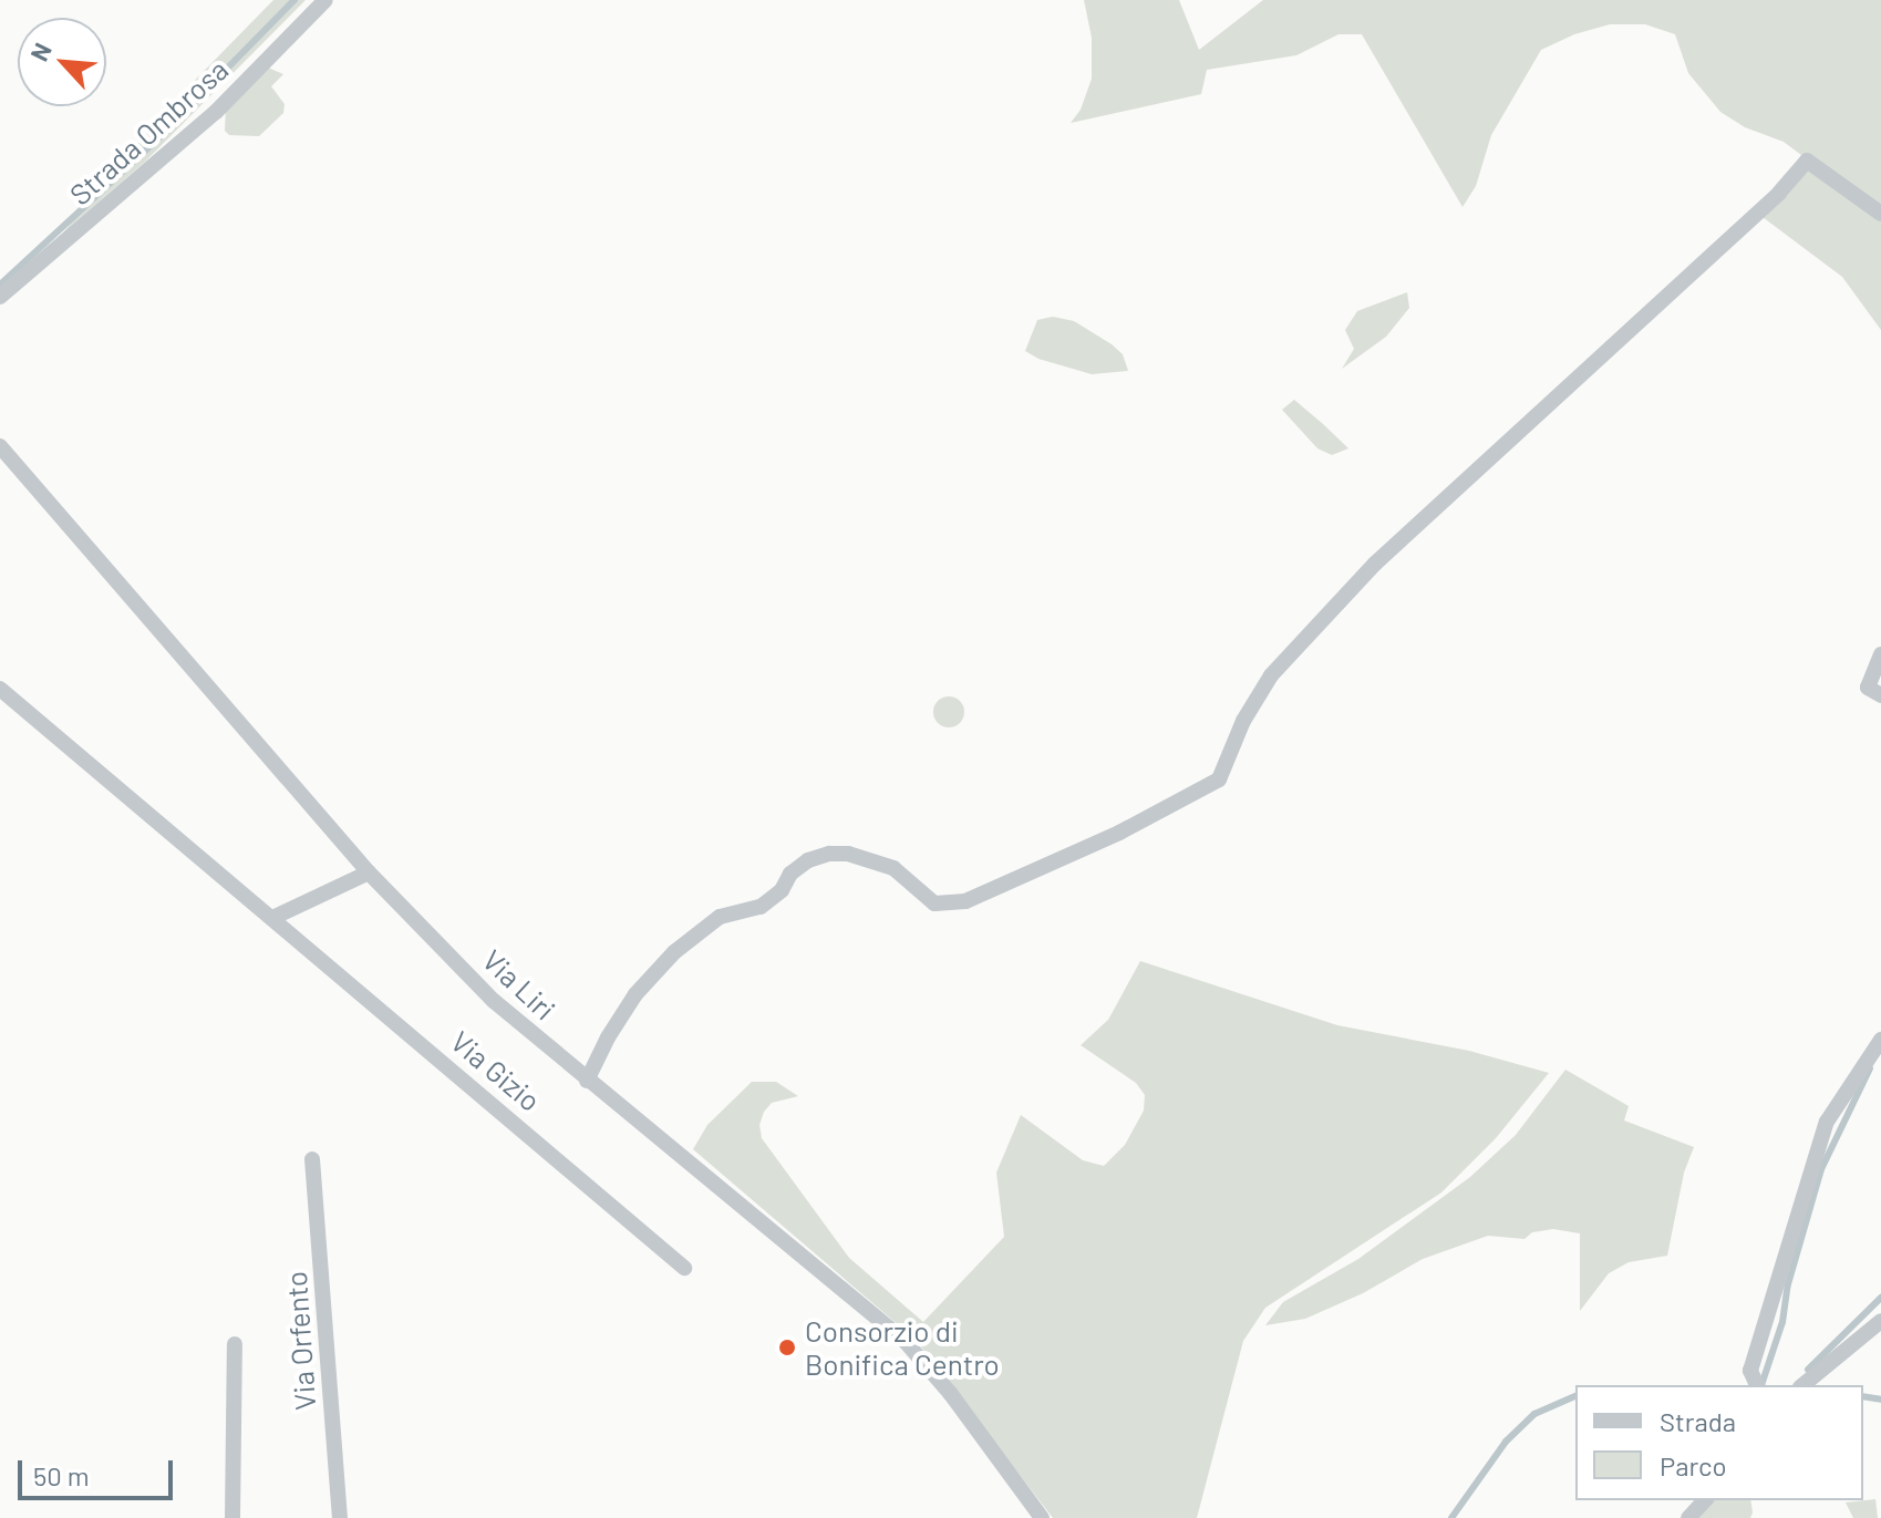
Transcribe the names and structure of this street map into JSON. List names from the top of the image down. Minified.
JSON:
{"streets":{"street":["Strada Ombrosa","Via Liri","Via Gizio","Via Orfento"]},"places":["Consorzio di Bonifica Centro"],"legend":["Strada","Parco"],"scale_bar":"50 m","north":"top left"}
